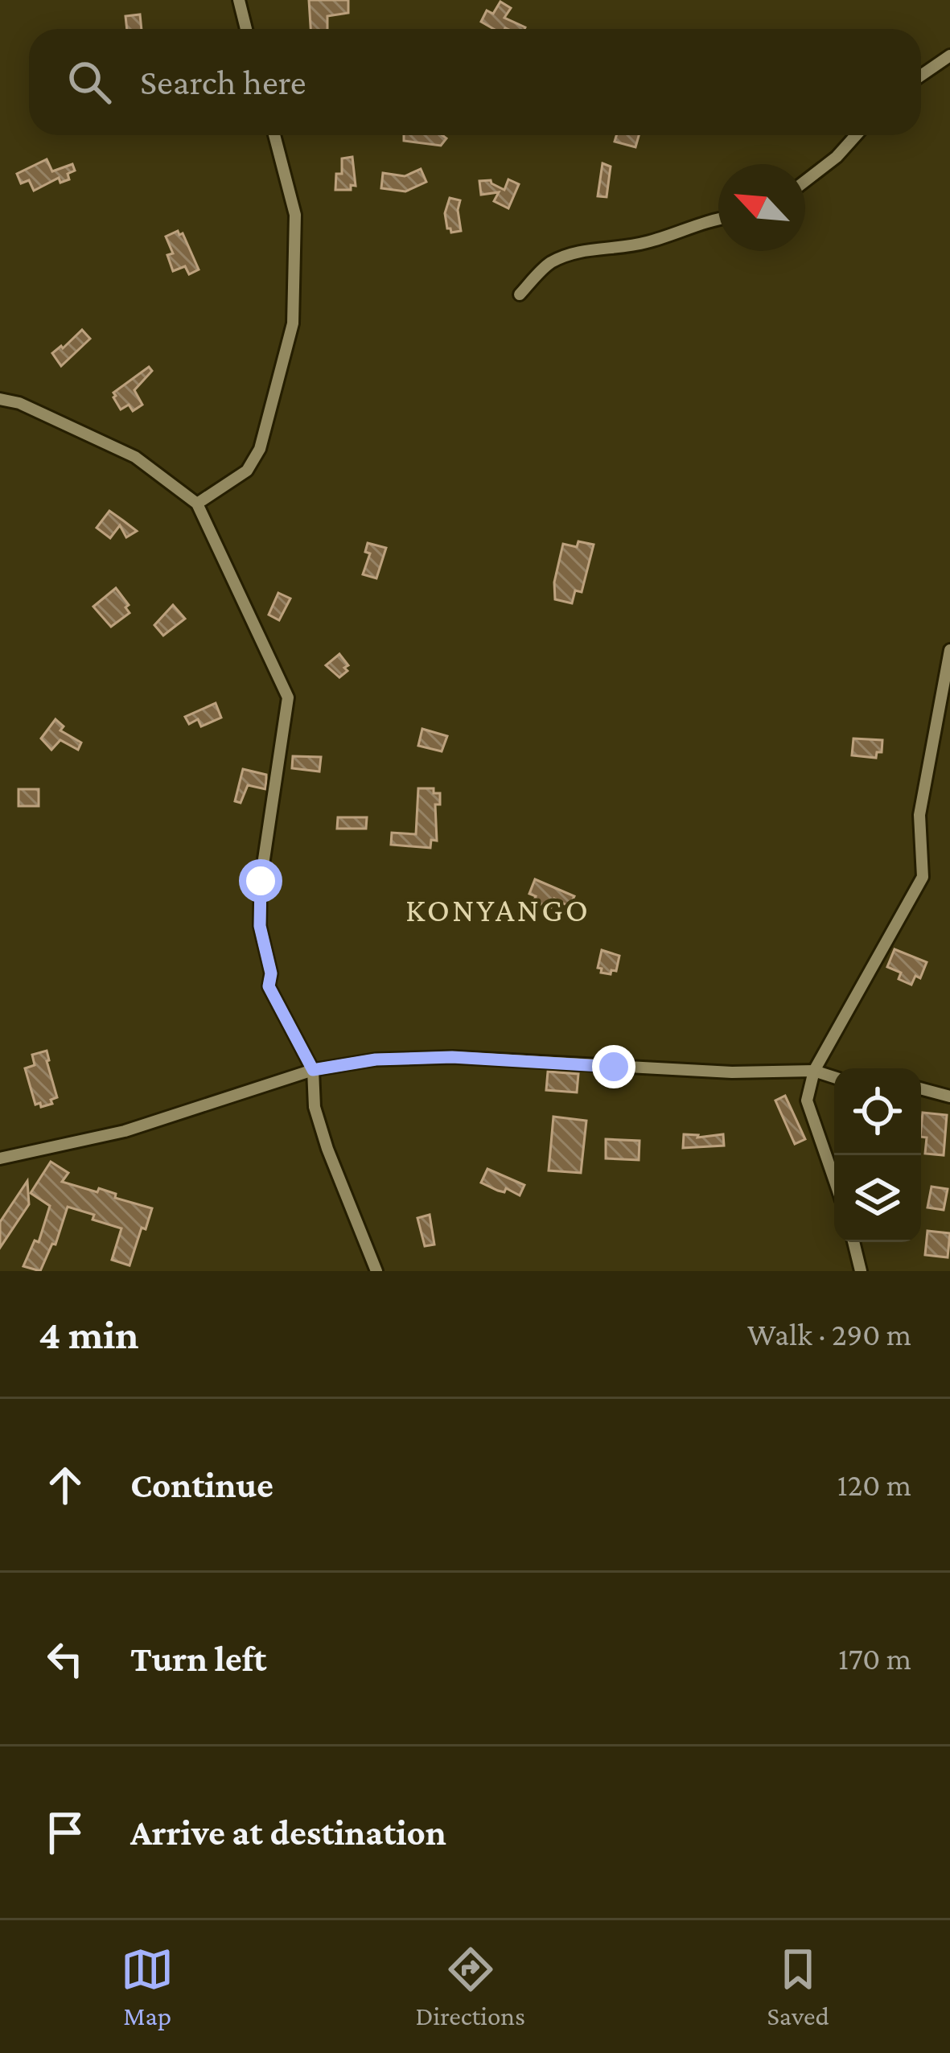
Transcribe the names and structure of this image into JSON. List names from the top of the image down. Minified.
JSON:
{"districts":["KONYANGO"],"north":"top left","page":{"search":"Search here","heading":["4 min","Walk · 290 m"],"list":[["Continue","120 m"],["Turn left","170 m"],"Arrive at destination"],"nav":["Map","Directions","Saved"]}}
